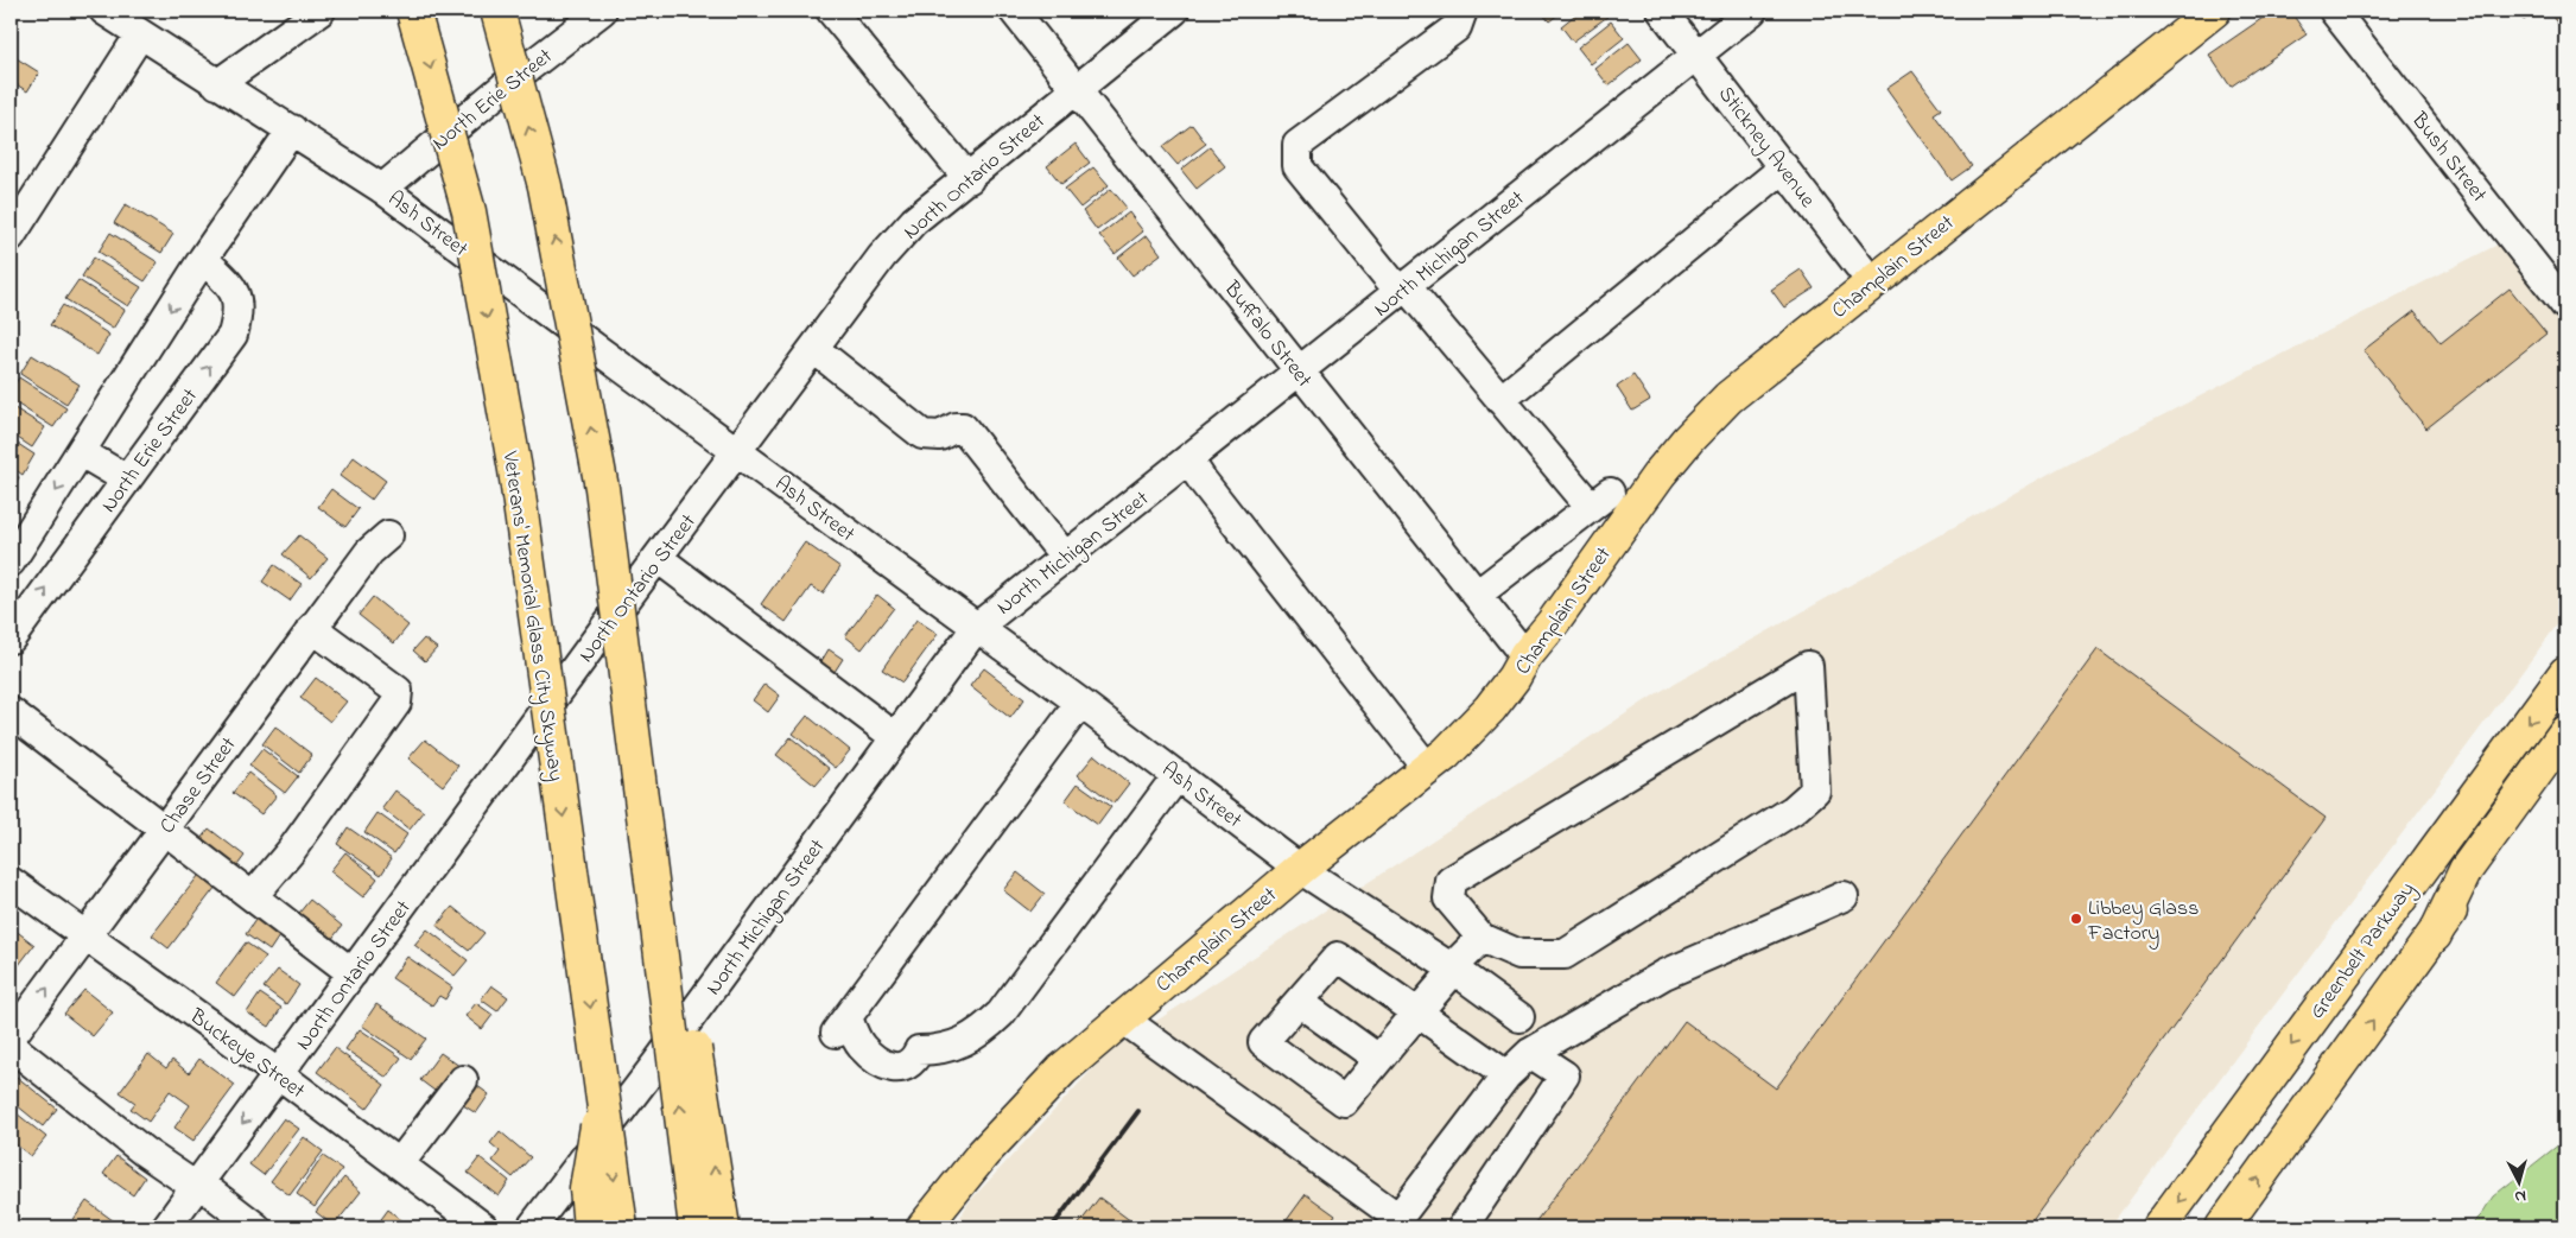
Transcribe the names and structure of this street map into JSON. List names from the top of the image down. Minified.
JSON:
{"streets":{"main road":["Champlain Street","Veterans' Memorial Glass City Skyway","Greenbelt Parkway"],"street":["North Erie Street","Stickney Avenue","Bush Street","North Ontario Street","Ash Street","North Michigan Street","Buffalo Street","Chase Street","Buckeye Street"]},"crossings":[["North Erie Street","Ash Street"],["Stickney Avenue","North Michigan Street"],["Stickney Avenue","Champlain Street"],["North Ontario Street","Ash Street"],["North Ontario Street","Buffalo Street"],["North Ontario Street","Buckeye Street"],["Ash Street","North Michigan Street"],["Ash Street","Champlain Street"],["North Michigan Street","Buffalo Street"],["Champlain Street","Buffalo Street"],["Chase Street","Buckeye Street"]],"places":["Libbey Glass Factory"],"north":"bottom"}
